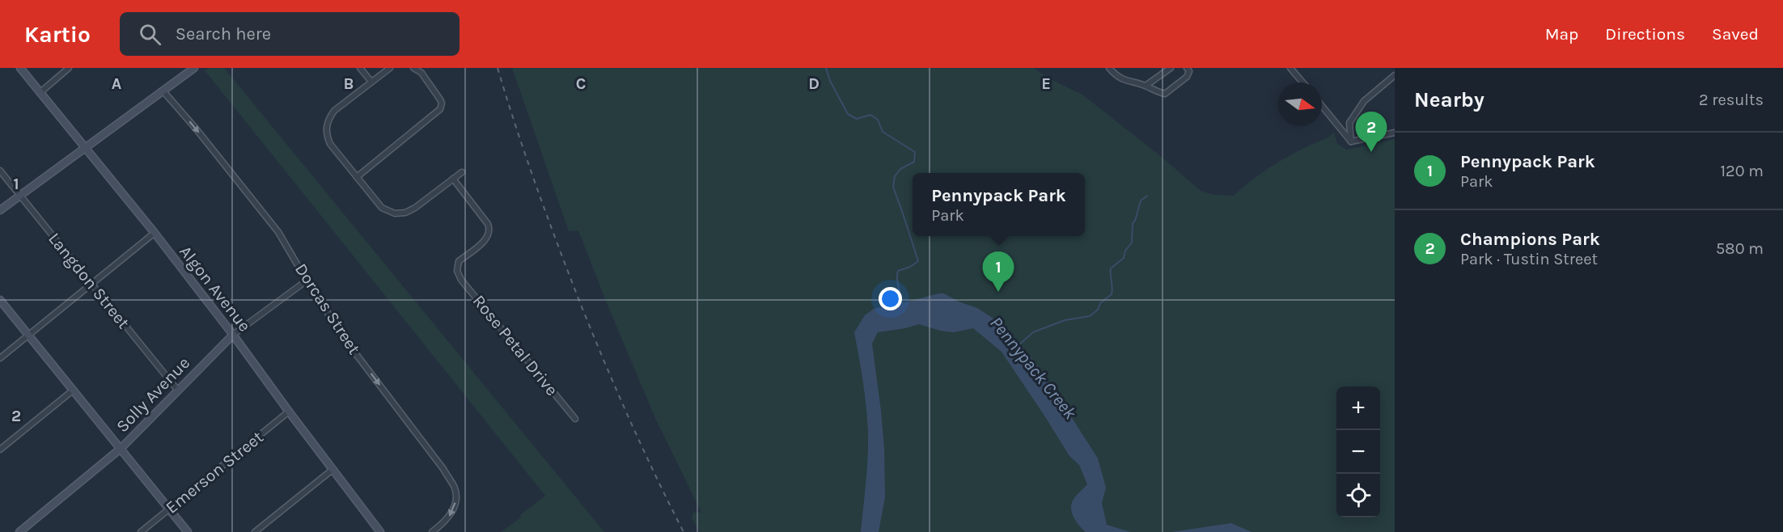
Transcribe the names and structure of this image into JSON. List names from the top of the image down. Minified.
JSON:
{"streets":{"street":["Langdon Street","Algon Avenue","Dorcas Street","Rose Petal Drive","Solly Avenue","Emerson Street"]},"crossings":[["Langdon Street","Solly Avenue"],["Algon Avenue","Solly Avenue"],["Algon Avenue","Emerson Street"],["Dorcas Street","Solly Avenue"]],"one_way":["Dorcas Street"],"water":["Pennypack Creek"],"north":"right","page":{"header":"Kartio","search":"Search here","nav":["Map","Directions","Saved"],"heading":["Nearby","2 results"],"pins":["2","1"],"list":[{"mark":"1","name":"Pennypack Park","note":"Park","value":"120 m"},{"mark":"2","name":"Champions Park","note":"Park · Tustin Street","value":"580 m"}],"popup":["Pennypack Park","Park"],"map_buttons":["+","−"]},"grid":{"columns":["A","B","C","D","E"],"rows":["1","2"]}}
